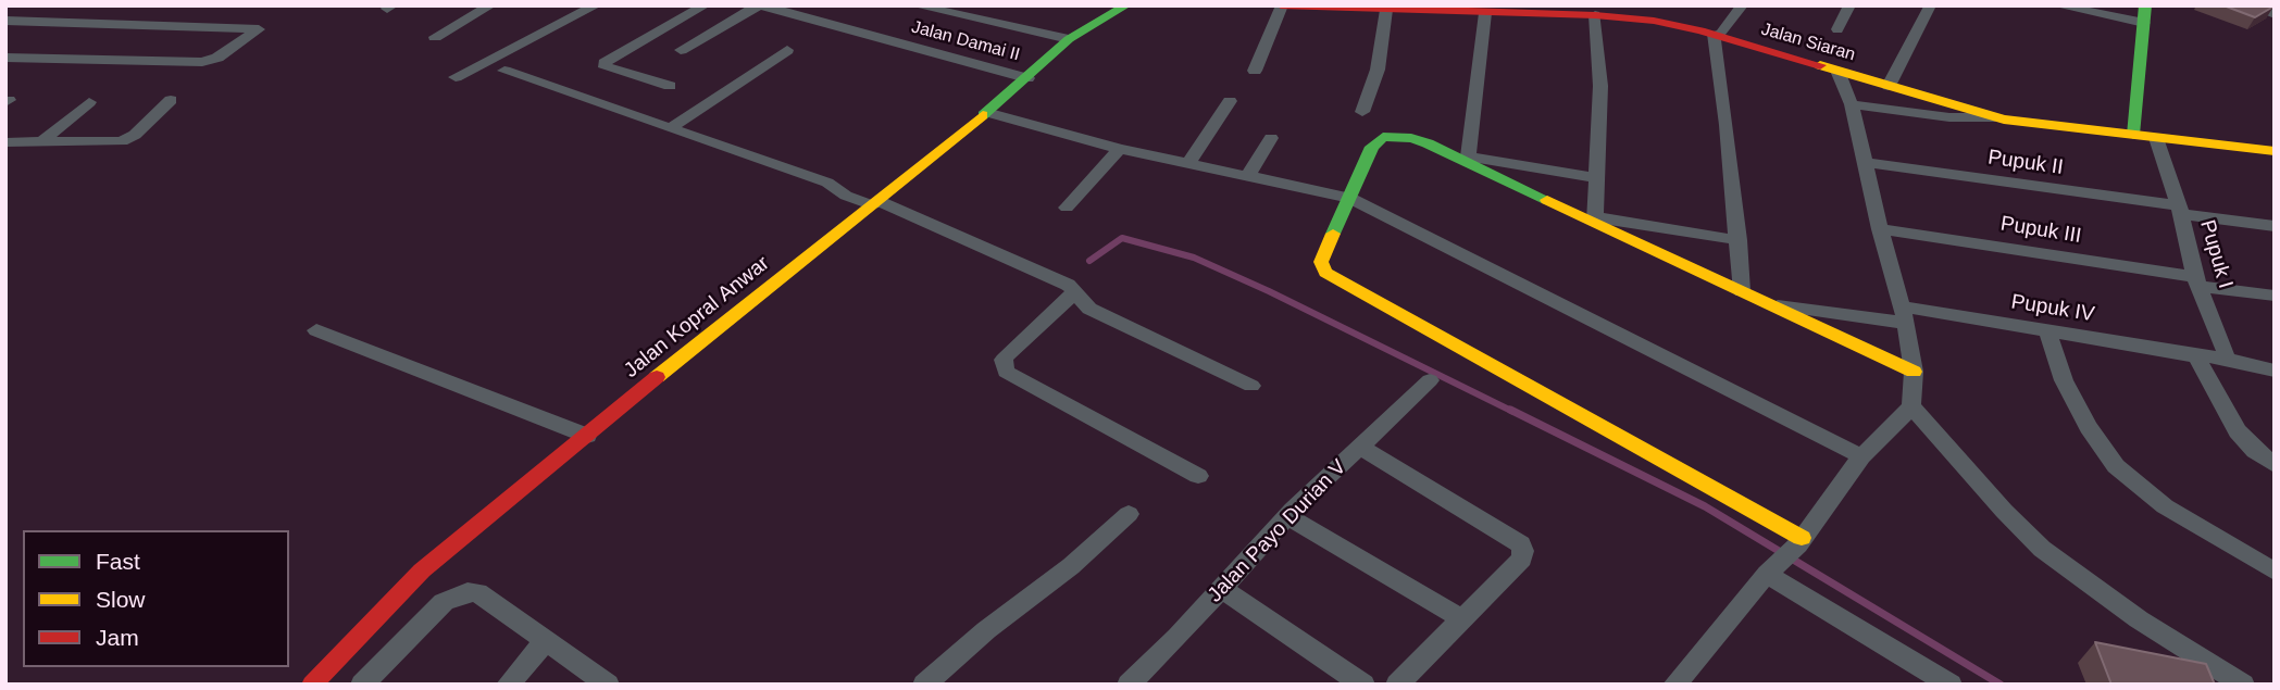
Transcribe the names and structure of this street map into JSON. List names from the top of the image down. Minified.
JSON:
{"streets":{"street":["Jalan Damai II","Jalan Siaran","Pupuk II","Pupuk III","Pupuk I","Pupuk IV","Jalan Kopral Anwar","Jalan Payo Durian V"]},"crossings":[["Jalan Damai II","Jalan Kopral Anwar"],["Jalan Siaran","Pupuk I"],["Pupuk II","Pupuk I"],["Pupuk III","Pupuk I"]],"legend":["Fast","Slow","Jam"]}
